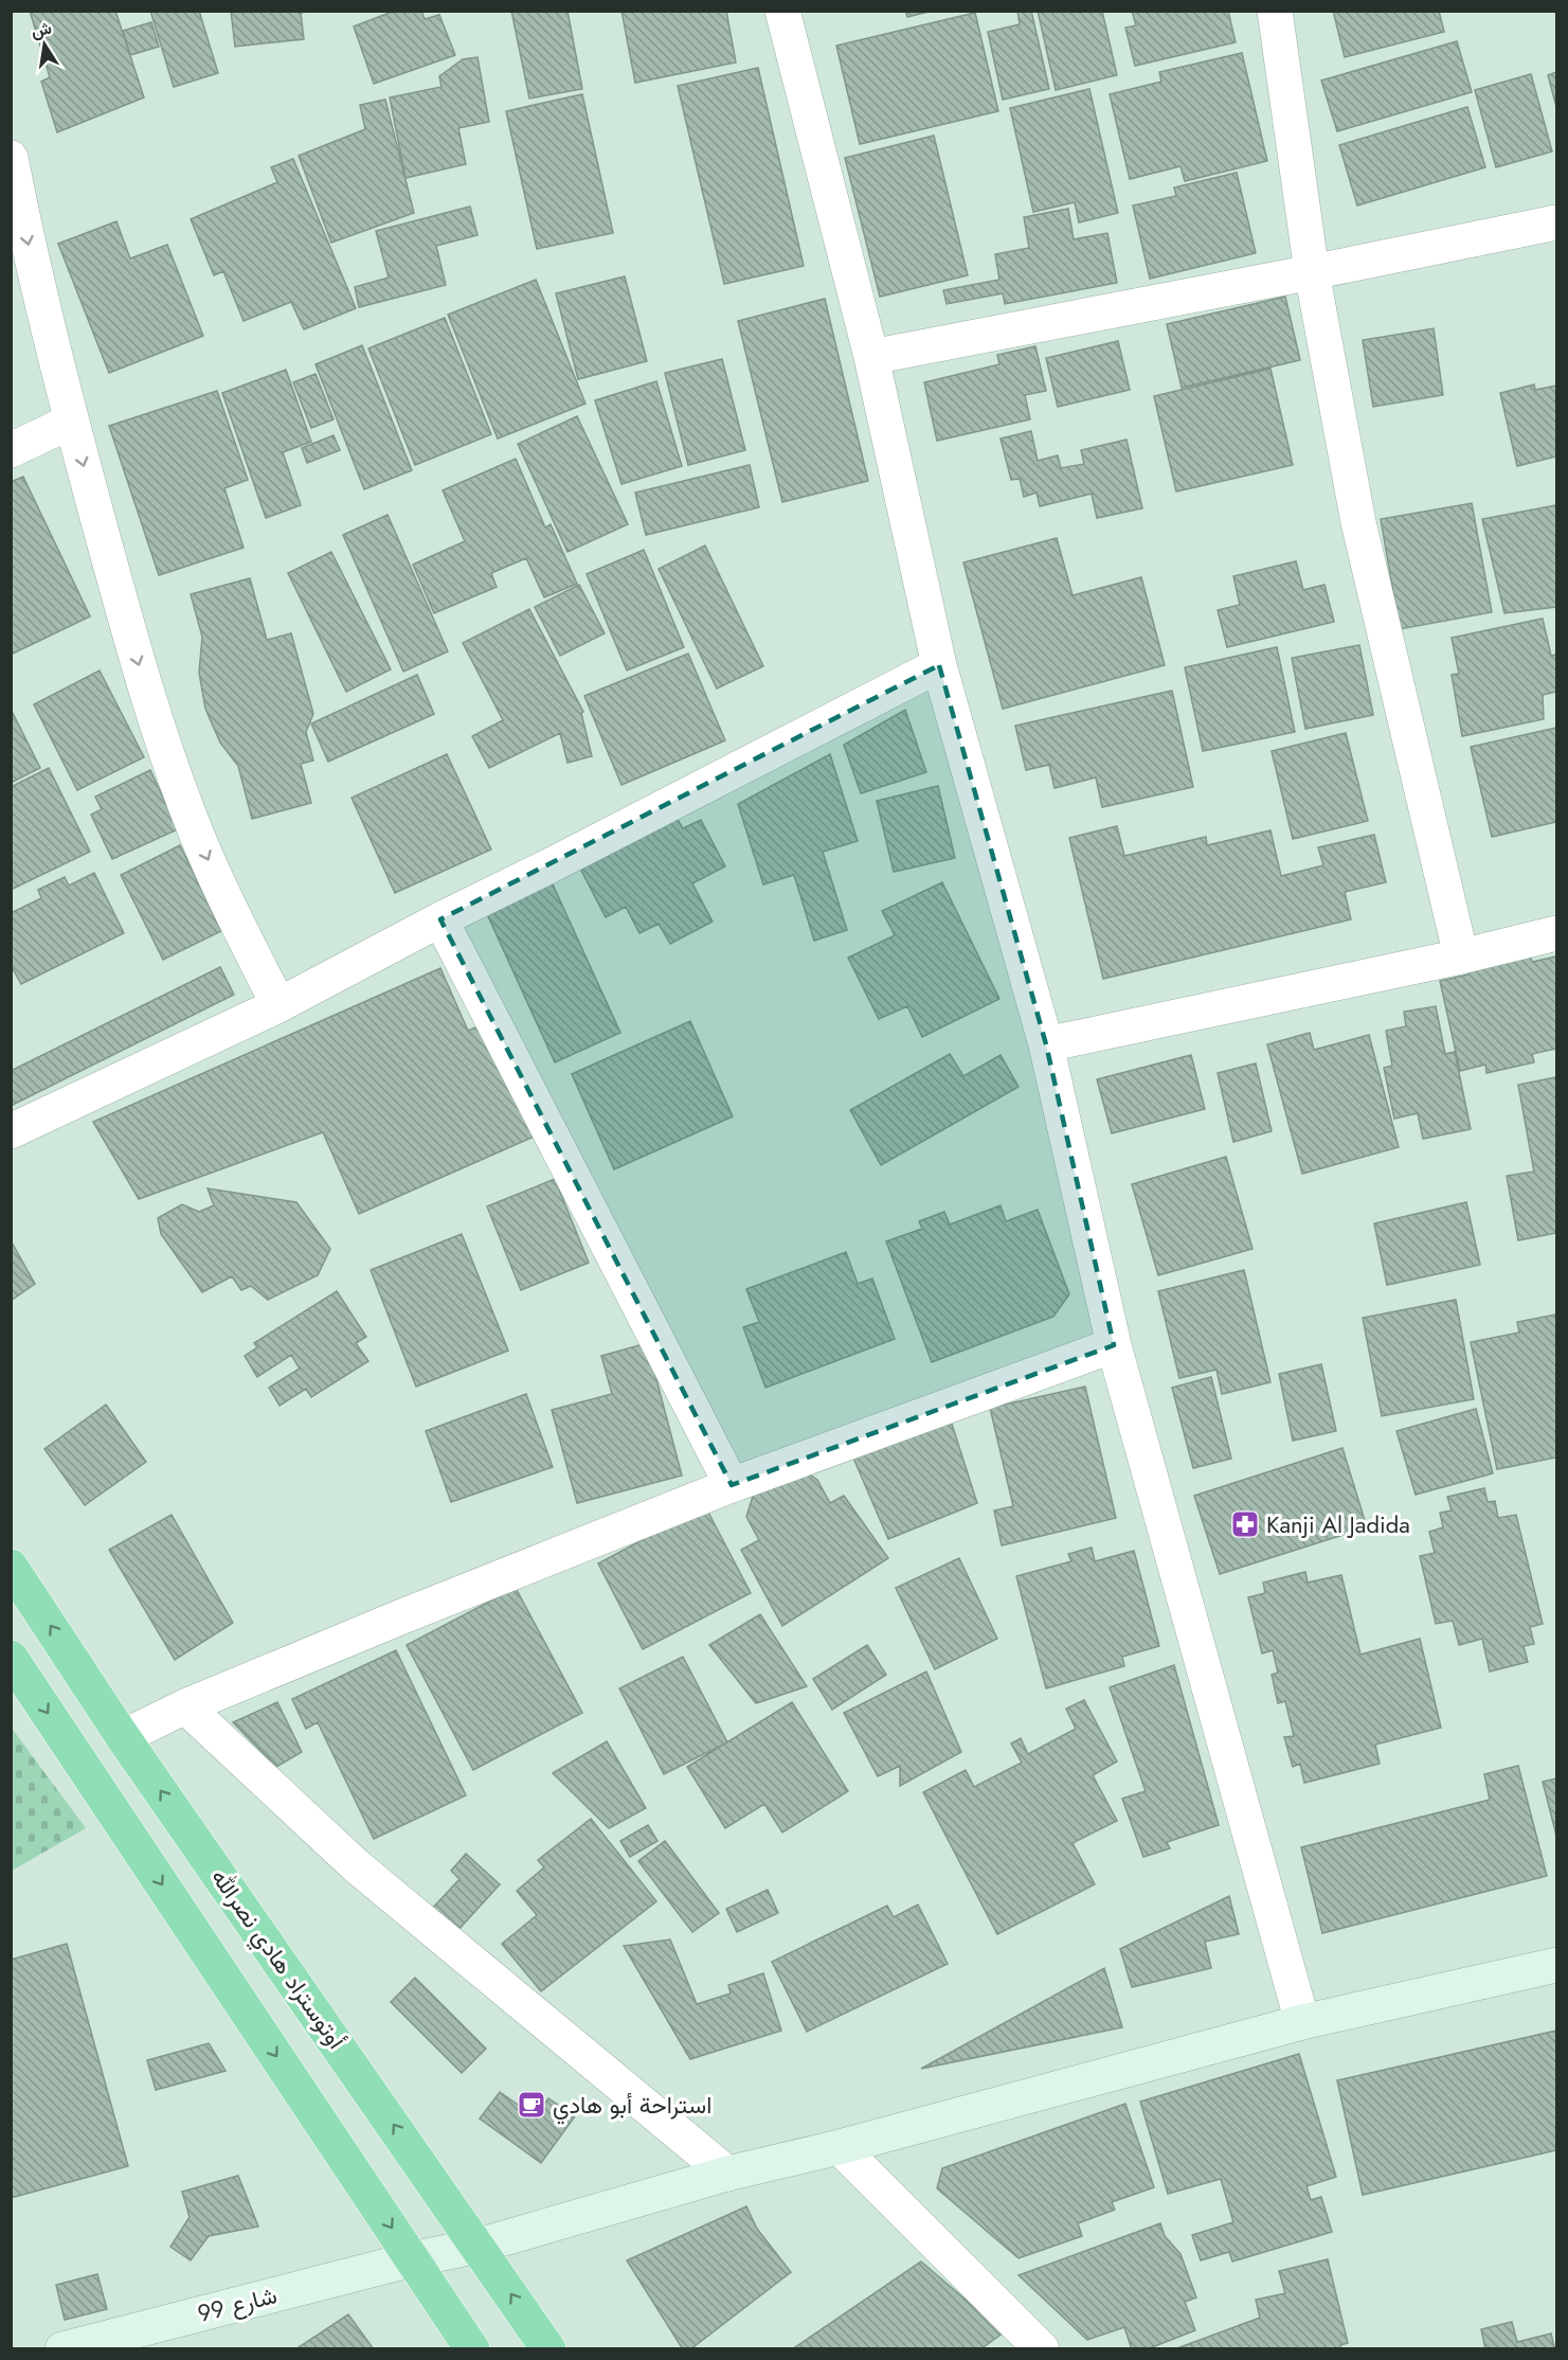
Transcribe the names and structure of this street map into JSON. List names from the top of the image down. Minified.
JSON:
{"streets":{"highway":["أوتوستراد هادي نصرالله"],"street":["شارع 99"]},"crossings":[["أوتوستراد هادي نصرالله","شارع 99"]],"places":{"pharmacy":["Kanji Al Jadida"],"cafe":["استراحة أبو هادي"]},"north":"top"}
